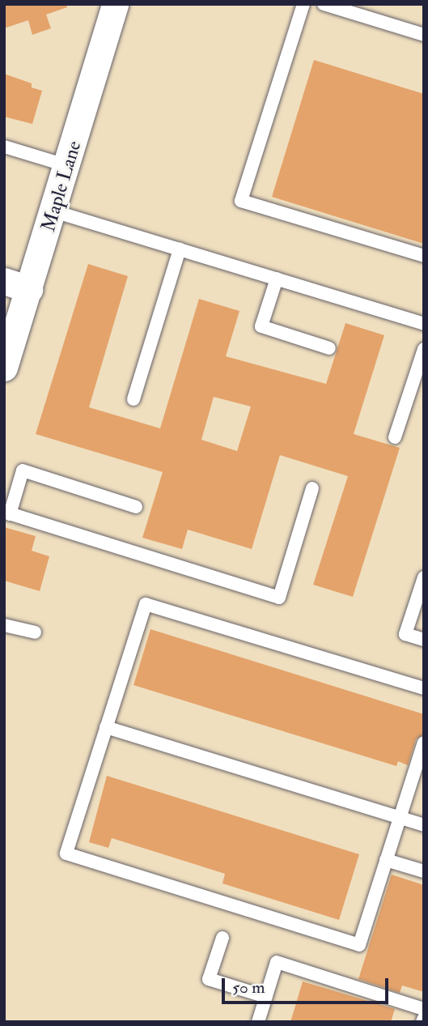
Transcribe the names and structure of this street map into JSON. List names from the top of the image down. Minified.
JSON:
{"streets":{"street":["Maple Lane"]},"scale_bar":"50 m"}
